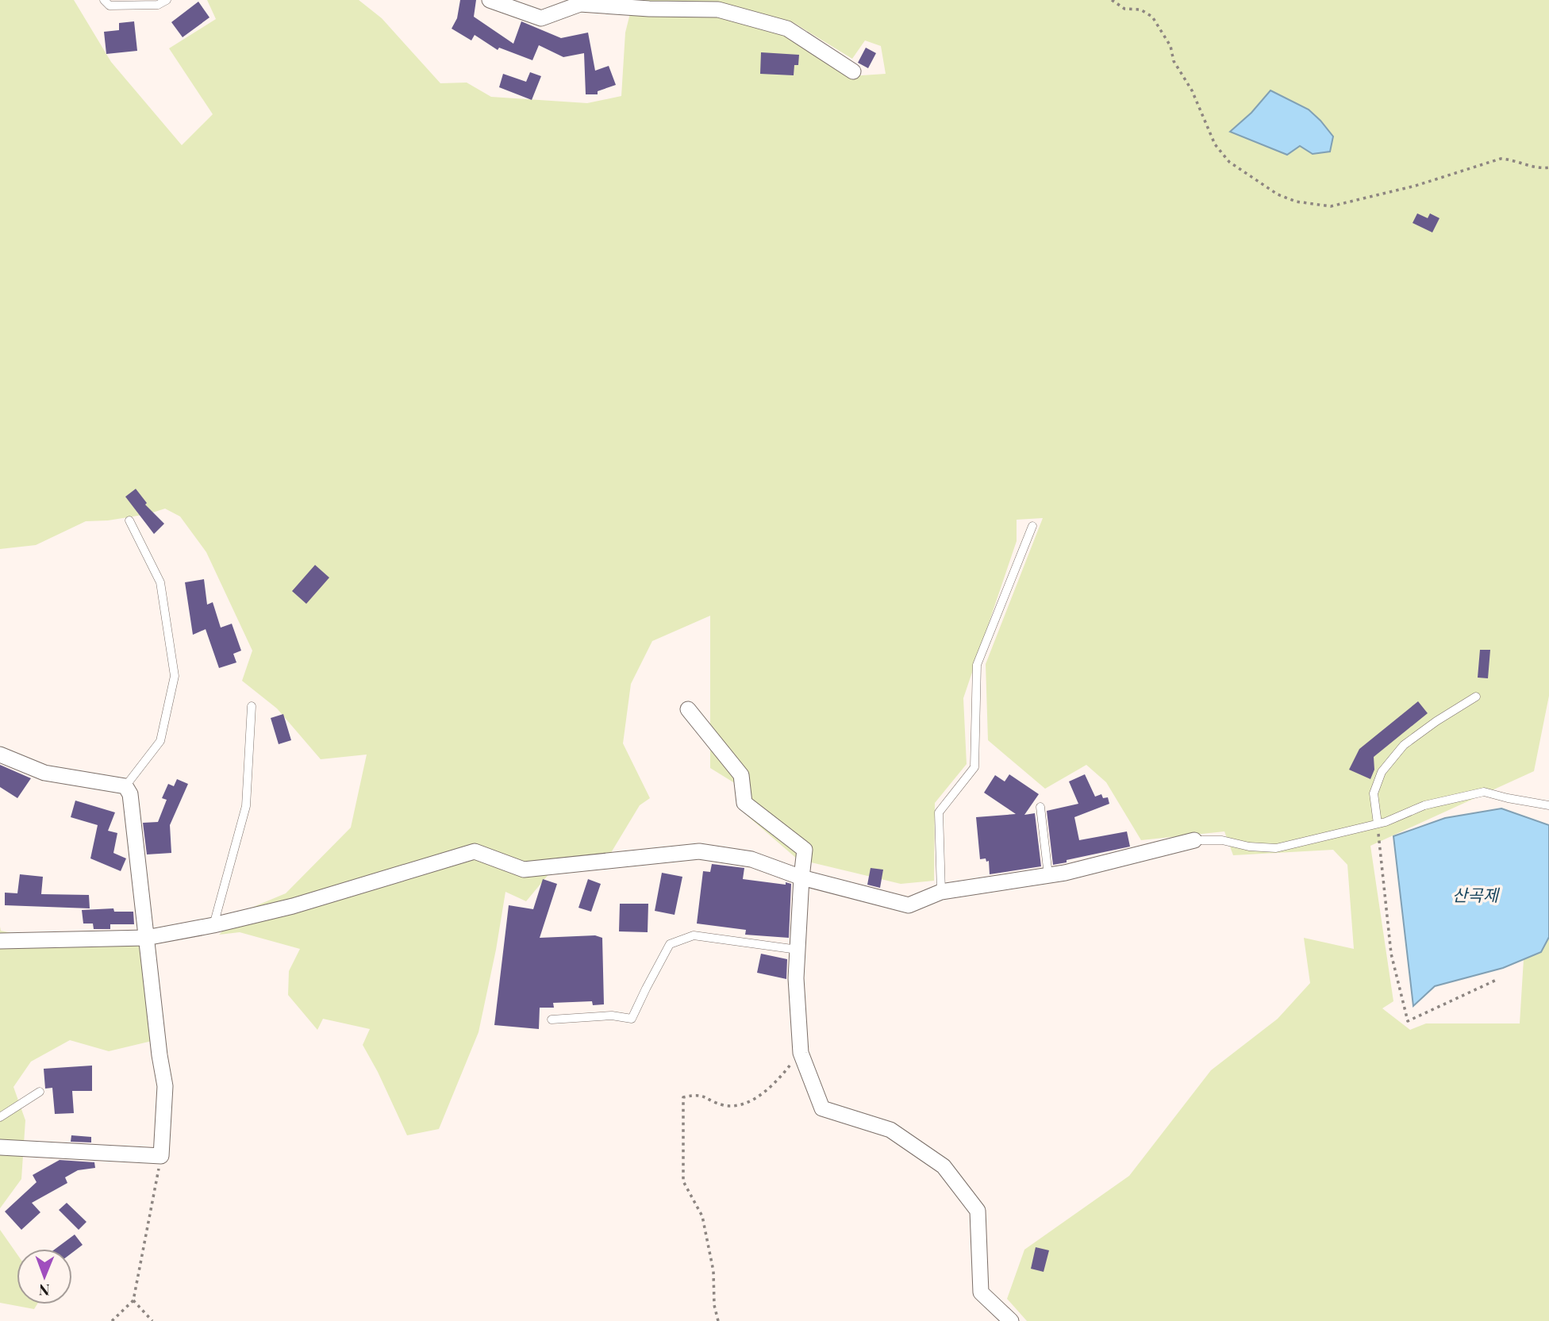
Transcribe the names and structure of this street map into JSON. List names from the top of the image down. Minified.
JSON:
{"water":["산곡제"],"north":"bottom"}
